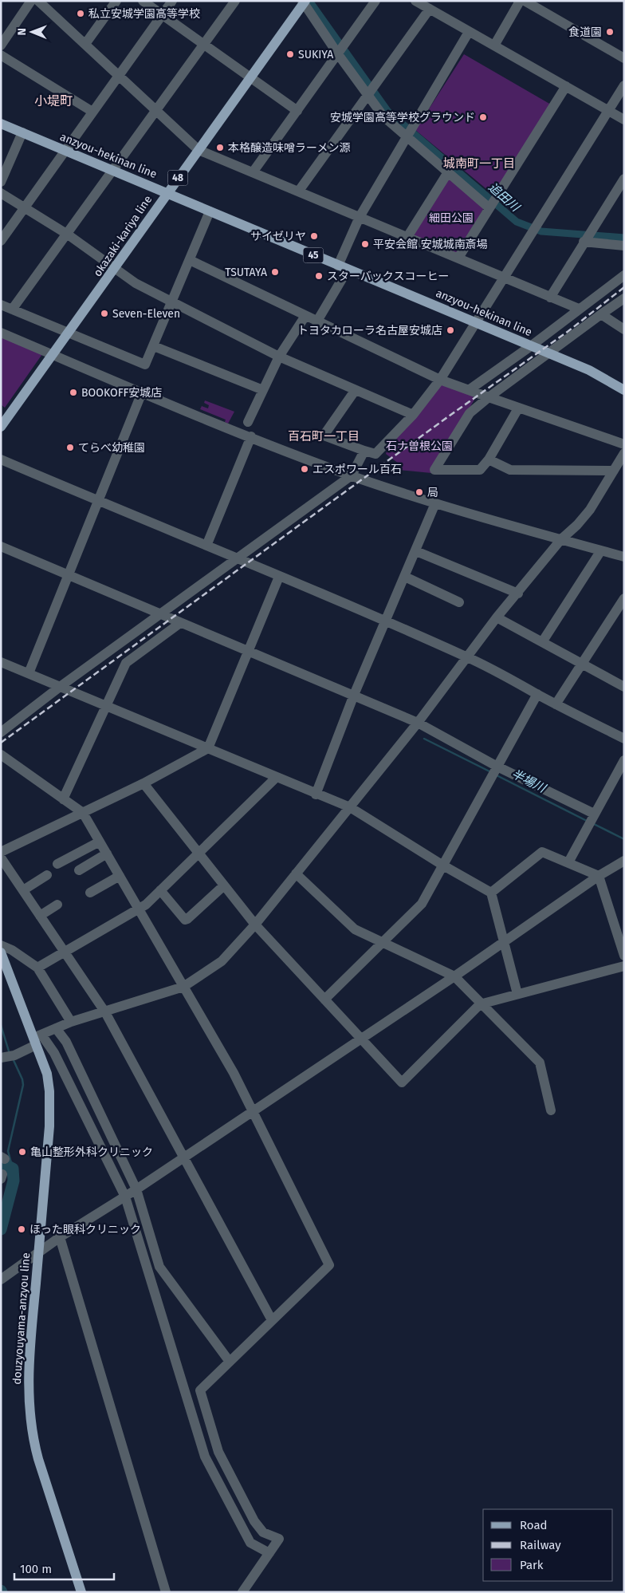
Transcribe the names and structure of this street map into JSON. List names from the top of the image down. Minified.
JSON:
{"streets":{"main road":["anzyou-hekinan line","48","okazaki-kariya line","45","douzyouyama-anzyou line"]},"crossings":[["anzyou-hekinan line","okazaki-kariya line"]],"districts":["小堤町","城南町一丁目","百石町一丁目"],"water":["追田川","半場川"],"parks":["細田公園","石ナ曽根公園"],"places":["私立安城学園高等学校","食道園","SUKIYA","安城学園高等学校グラウンド","本格醸造味噌ラーメン源","サイゼリヤ","平安会館 安城城南斎場","TSUTAYA","スターバックスコーヒー","Seven-Eleven","トヨタカローラ名古屋安城店","BOOKOFF安城店","てらべ幼稚園","エスポワール百石","局","亀山整形外科クリニック","ほった眼科クリニック"],"legend":["Road","Railway","Park"],"scale_bar":"100 m","north":"left"}
